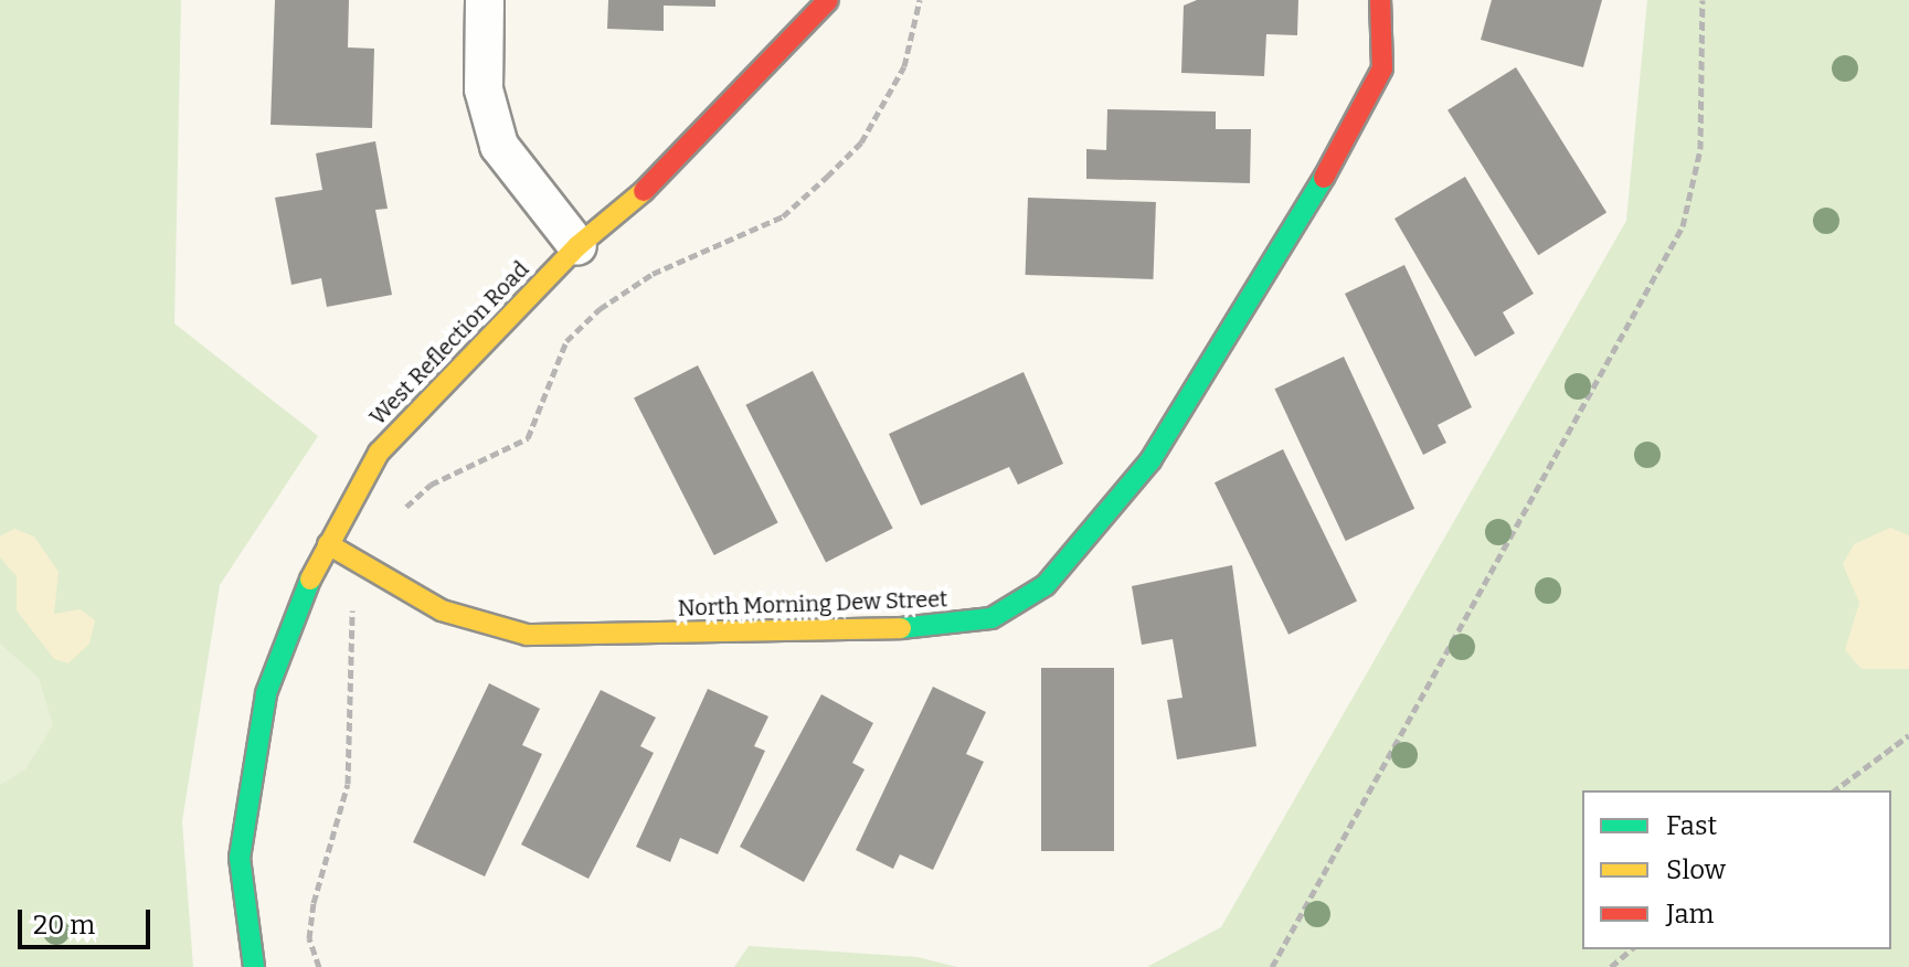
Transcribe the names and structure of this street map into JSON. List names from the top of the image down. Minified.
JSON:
{"streets":{"street":["West Reflection Road","North Morning Dew Street"]},"crossings":[["West Reflection Road","North Morning Dew Street"]],"legend":["Fast","Slow","Jam"],"scale_bar":"20 m"}
